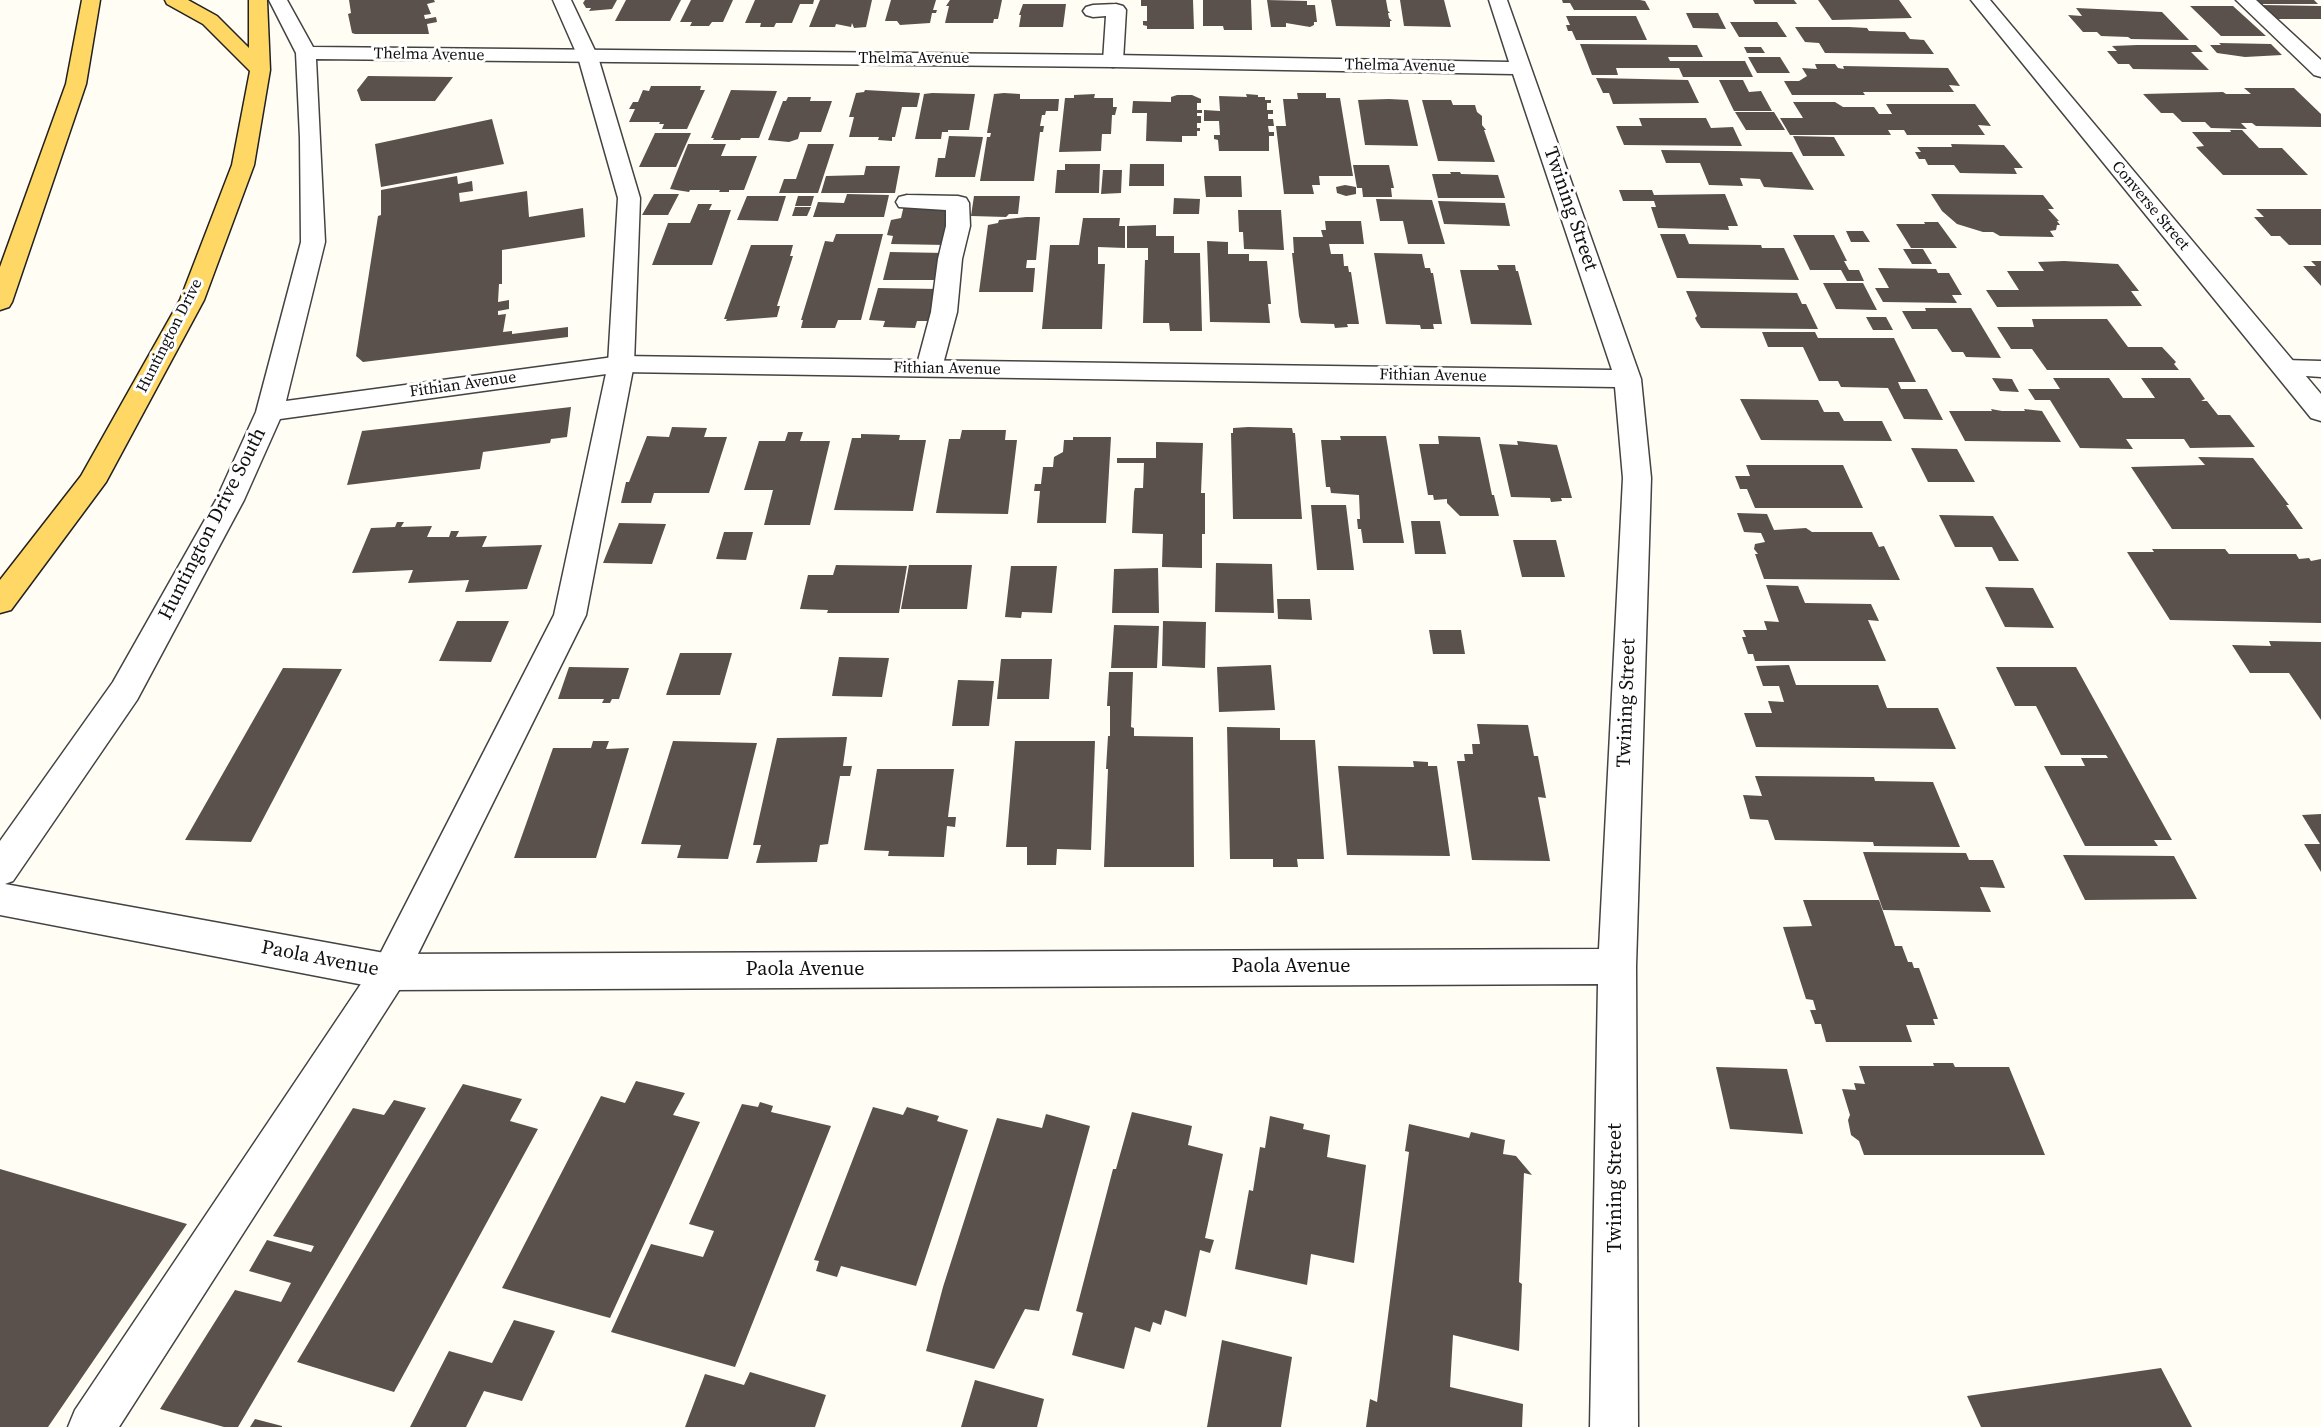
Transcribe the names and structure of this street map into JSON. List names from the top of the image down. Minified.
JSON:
{"streets":{"main road":["Huntington Drive"],"street":["Thelma Avenue","Converse Street","Twining Street","Fithian Avenue","Huntington Drive South","Paola Avenue"]},"crossings":[["Thelma Avenue","Twining Street"],["Thelma Avenue","Huntington Drive South"],["Twining Street","Fithian Avenue"],["Twining Street","Paola Avenue"],["Fithian Avenue","Huntington Drive South"]]}
